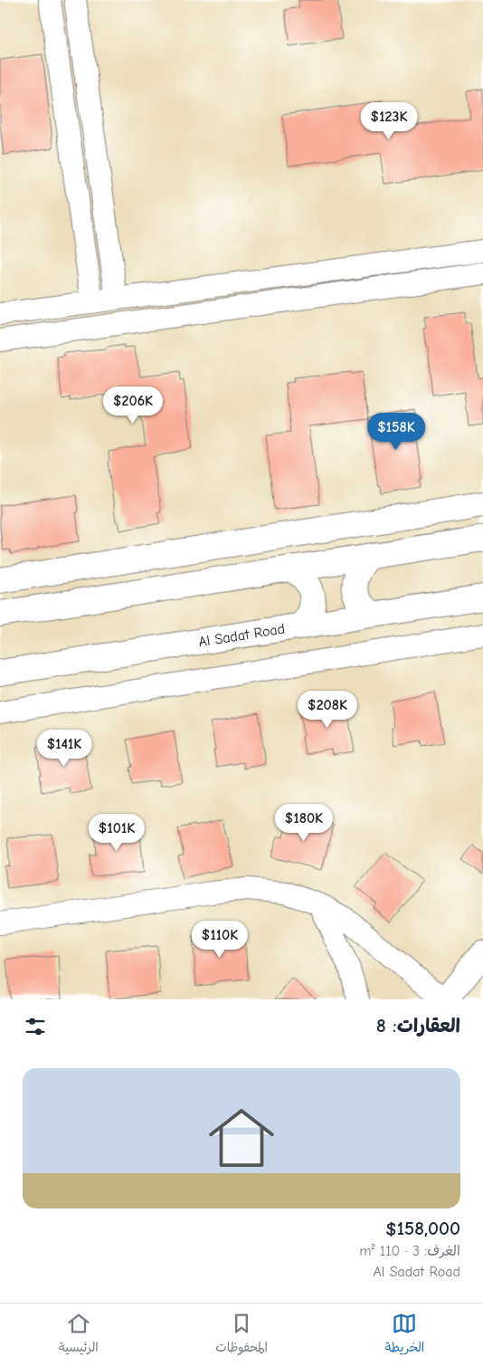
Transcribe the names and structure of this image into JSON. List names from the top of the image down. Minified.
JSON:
{"streets":{"main road":["Al Sadat Road"]},"page":{"price":["$123K","$206K","$158K","$208K","$141K","$180K","$101K","$110K"],"heading":"العقارات: 8","list":[{"name":"$158,000","note":"الغرف: 3 · 110 m² · Al Sadat Road"}],"tabs":["الخريطة","المحفوظات","الرئيسية"]}}
